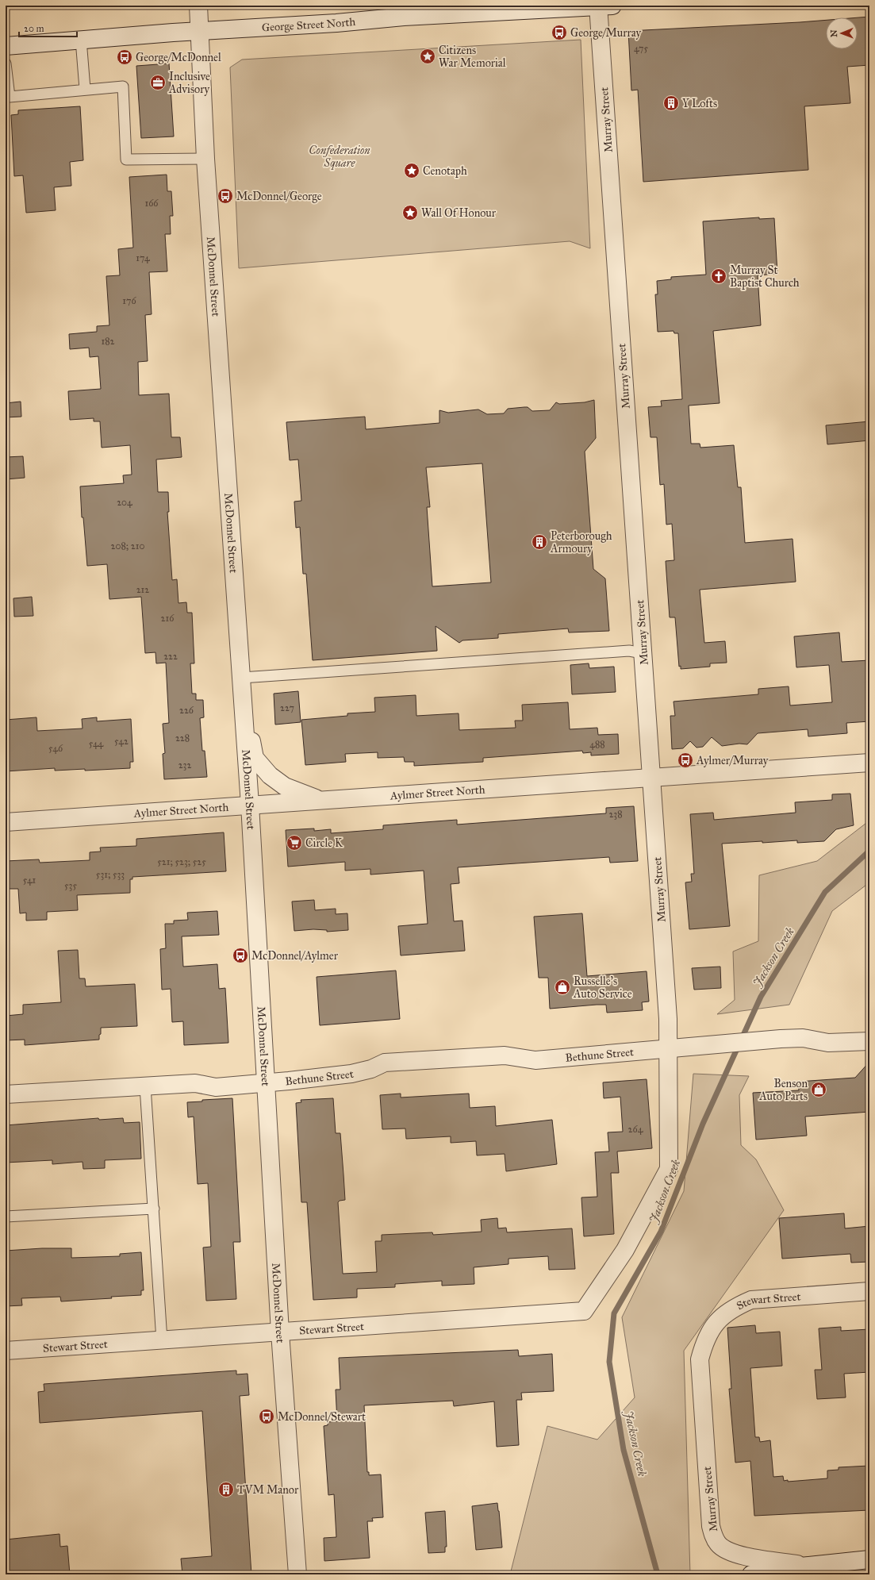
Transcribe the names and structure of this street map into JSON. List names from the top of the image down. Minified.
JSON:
{"streets":{"street":["George Street North","Murray Street","McDonnel Street","Aylmer Street North","Bethune Street","Stewart Street"]},"crossings":[["George Street North","Murray Street"],["George Street North","McDonnel Street"],["Murray Street","Aylmer Street North"],["Murray Street","Bethune Street"],["Murray Street","Stewart Street"],["McDonnel Street","Aylmer Street North"],["McDonnel Street","Bethune Street"],["McDonnel Street","Stewart Street"]],"water":["Jackson Creek"],"parks":["Confederation Square"],"places":{"bus stop":["George/Murray","George/McDonnel","McDonnel/George","Aylmer/Murray","McDonnel/Aylmer","McDonnel/Stewart"],"place":["Citizens War Memorial","Cenotaph","Wall Of Honour"],"office":["Inclusive Advisory"],"building":["Y Lofts","Peterborough Armoury","TVM Manor"],"church":["Murray St Baptist Church"],"supermarket":["Circle K"],"shop":["Russelle's Auto Service","Benson Auto Parts"]},"house_numbers":["475","166","174","176","182","204","208; 210","212","216","222","227","226","228","542","544","488","546","232","238","521; 523; 525","531; 533","541","535","264"],"scale_bar":"20 m","north":"left"}
